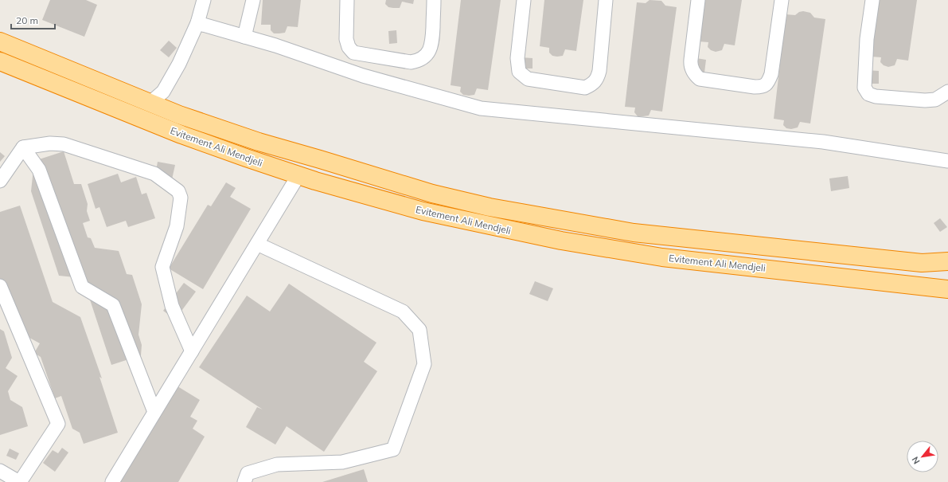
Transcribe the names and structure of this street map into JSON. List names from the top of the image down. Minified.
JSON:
{"streets":{"highway":["Evitement Ali Mendjeli"]},"scale_bar":"20 m","north":"bottom left"}
